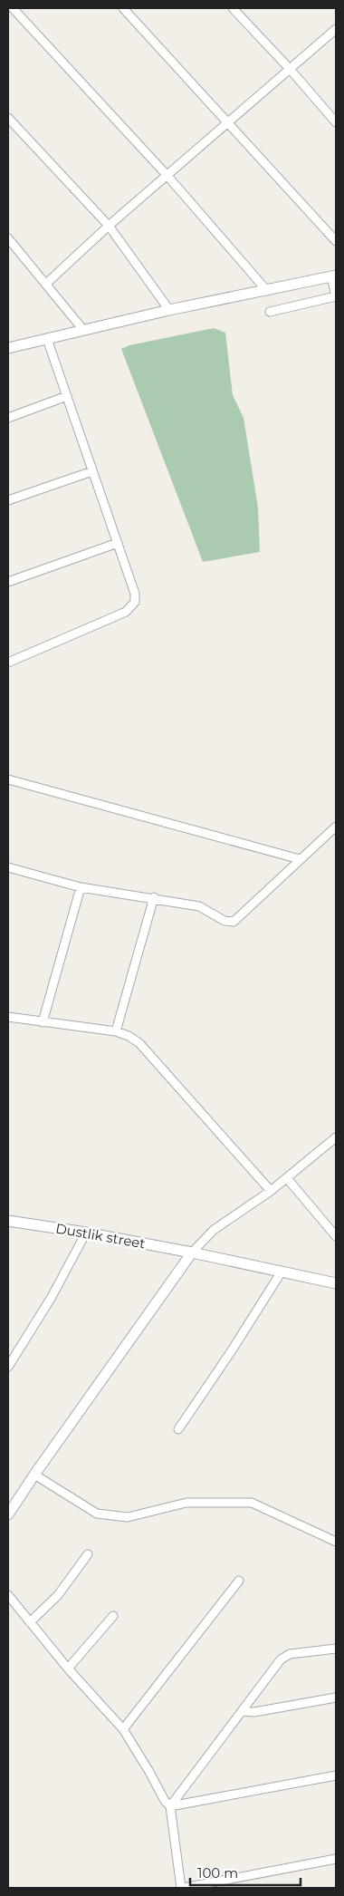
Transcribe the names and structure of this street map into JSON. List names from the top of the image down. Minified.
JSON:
{"streets":{"street":["Dustlik street"]},"scale_bar":"100 m"}
